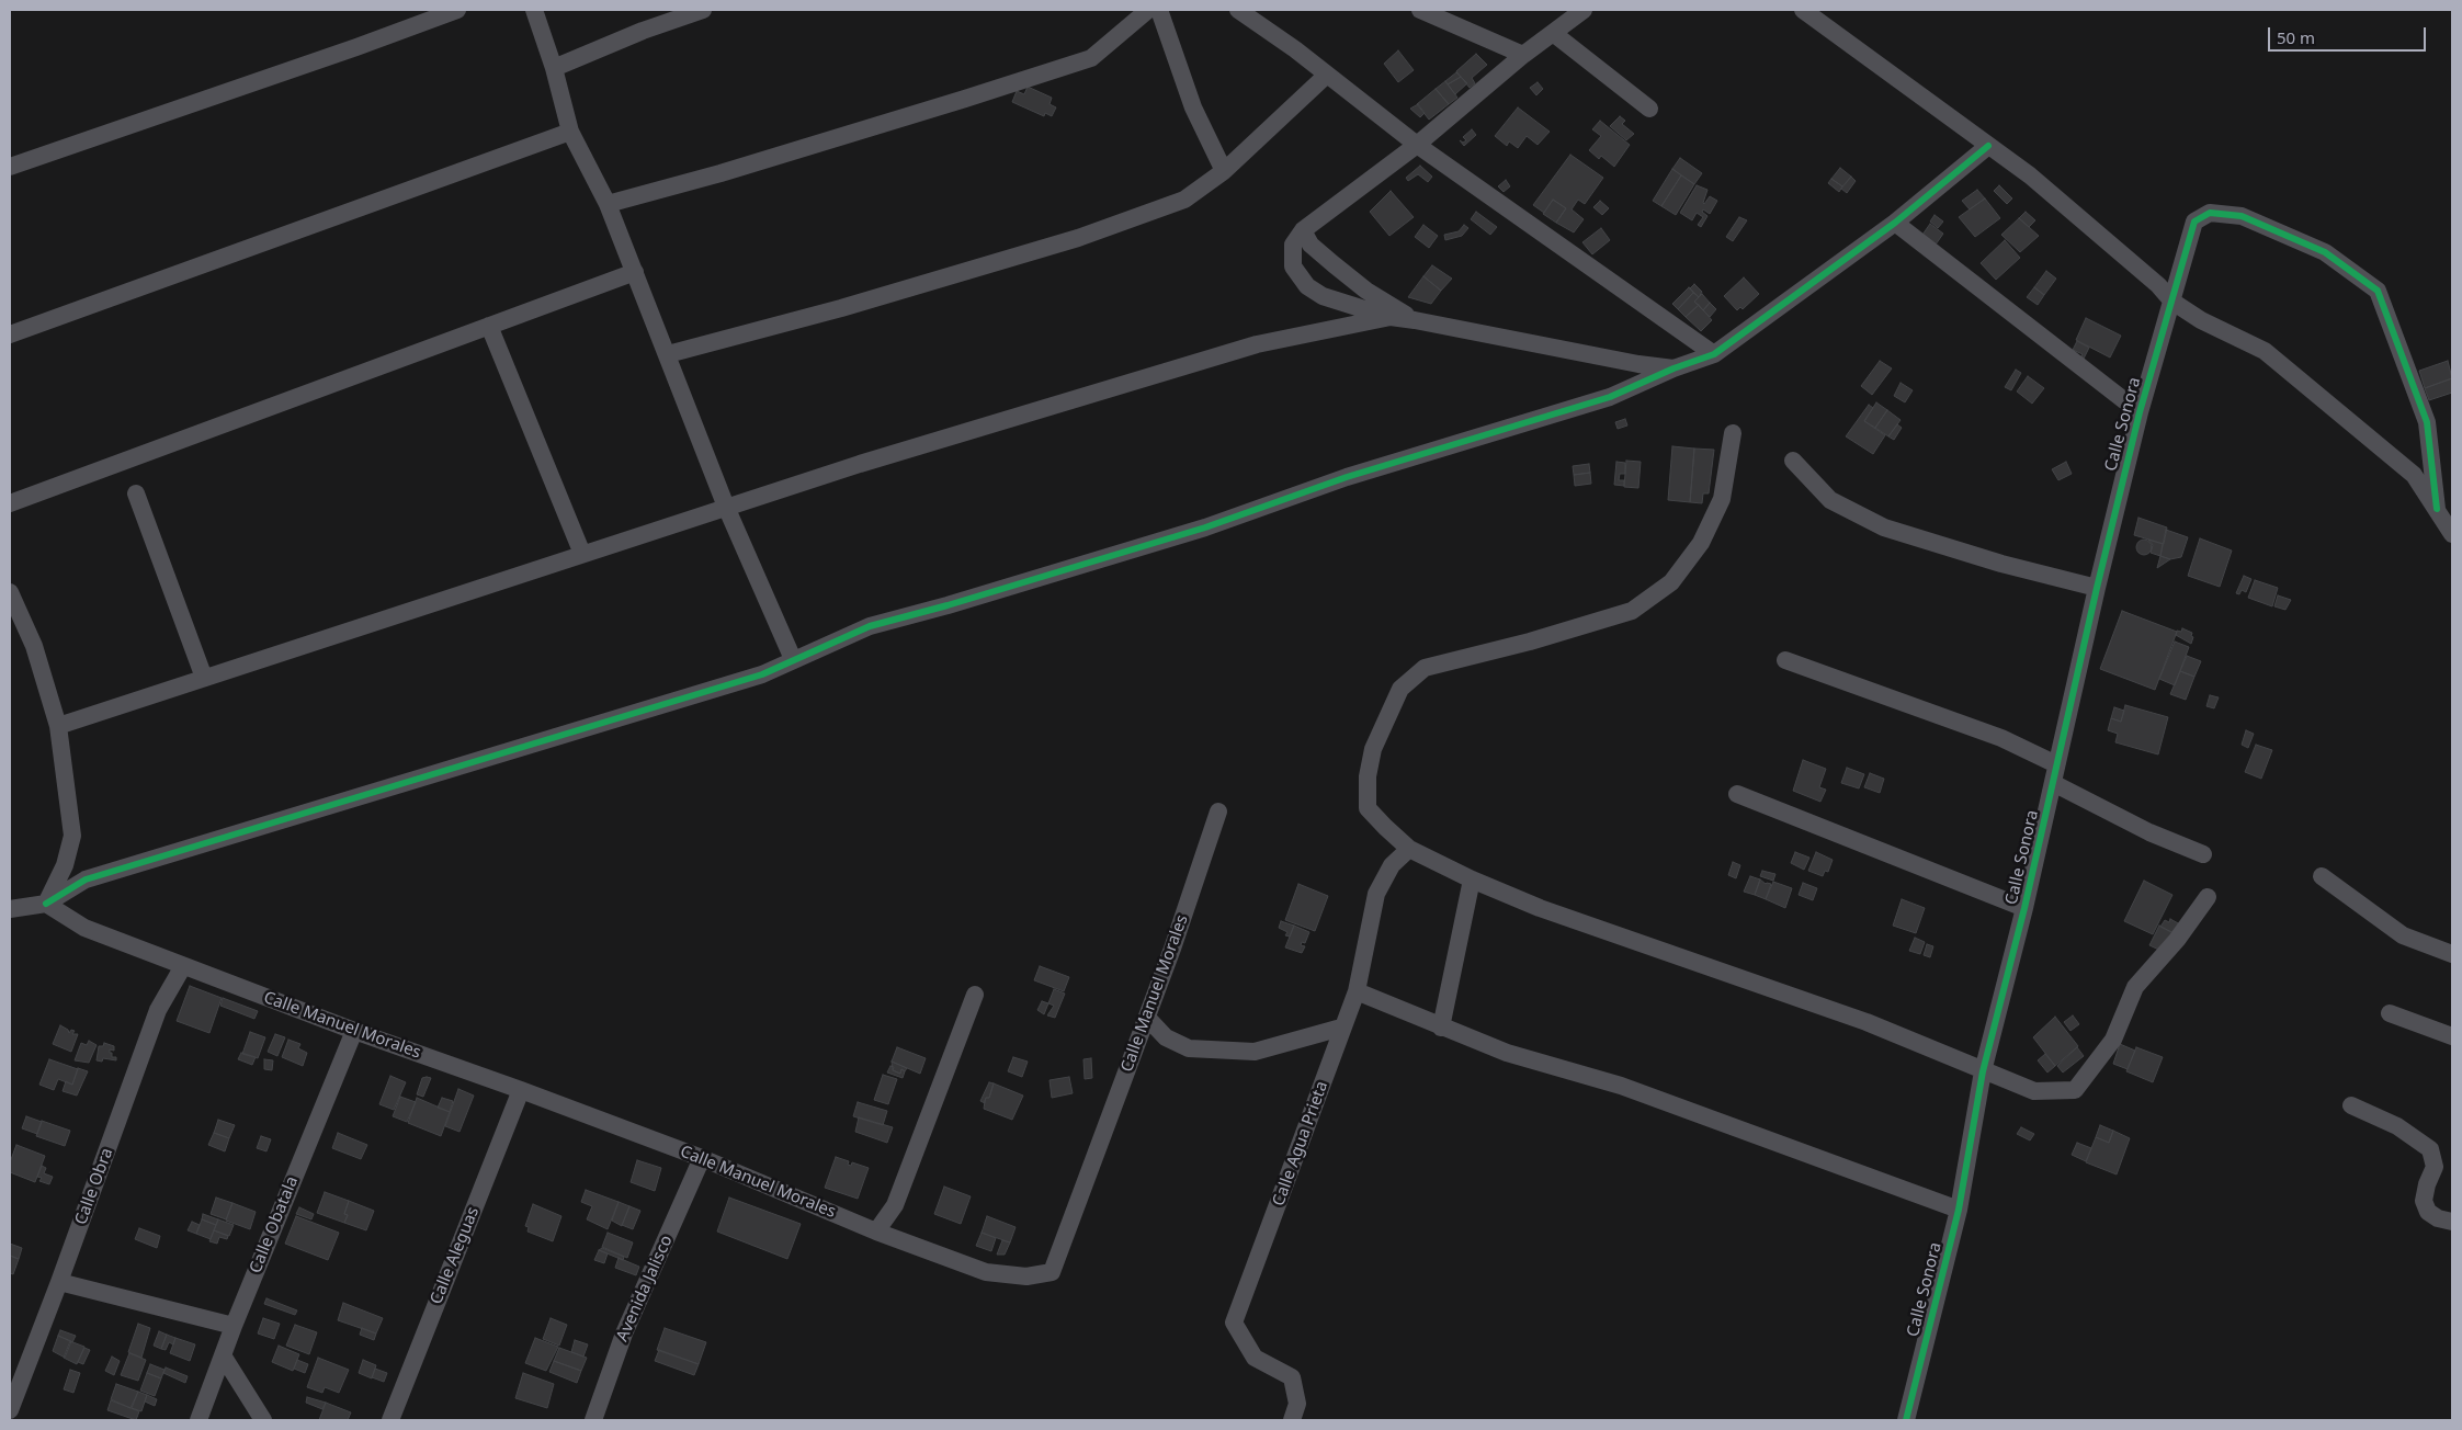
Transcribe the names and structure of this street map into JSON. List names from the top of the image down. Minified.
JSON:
{"streets":{"street":["Calle Sonora","Calle Manuel Morales","Calle Agua Prieta","Calle Obra","Calle Obatala","Calle Aleguas","Avenida Jalisco"]},"crossings":[["Calle Manuel Morales","Calle Obra"],["Calle Manuel Morales","Calle Obatala"],["Calle Manuel Morales","Calle Aleguas"],["Calle Manuel Morales","Avenida Jalisco"]],"scale_bar":"50 m"}
